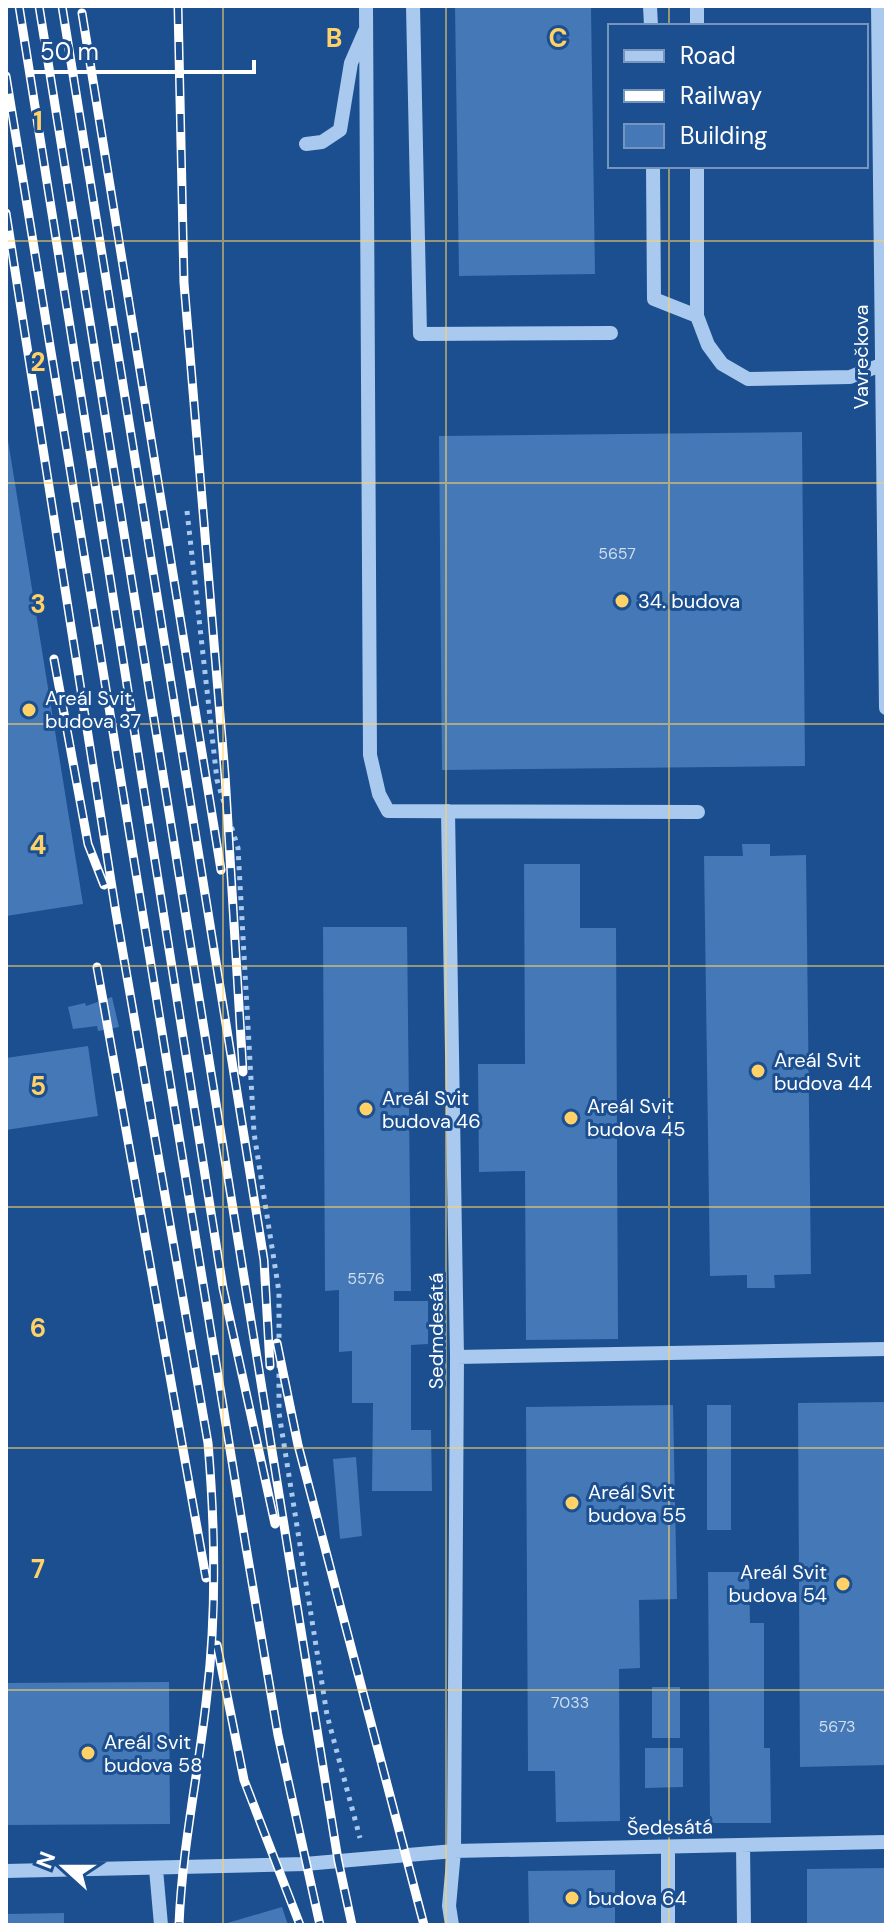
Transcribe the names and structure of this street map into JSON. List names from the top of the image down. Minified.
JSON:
{"streets":{"street":["Vavrečkova","Sedmdesátá","Šedesátá"]},"crossings":[["Sedmdesátá","Šedesátá"]],"places":["34. budova","Areál Svit budova 37","Areál Svit budova 44","Areál Svit budova 46","Areál Svit budova 45","Areál Svit budova 55","Areál Svit budova 54","Areál Svit budova 58","budova 64"],"house_numbers":["5657","5576","7033","5673"],"legend":["Road","Railway","Building"],"scale_bar":"50 m","north":"left","grid":{"columns":["B","C"],"rows":["1","2","3","4","5","6","7"]}}
